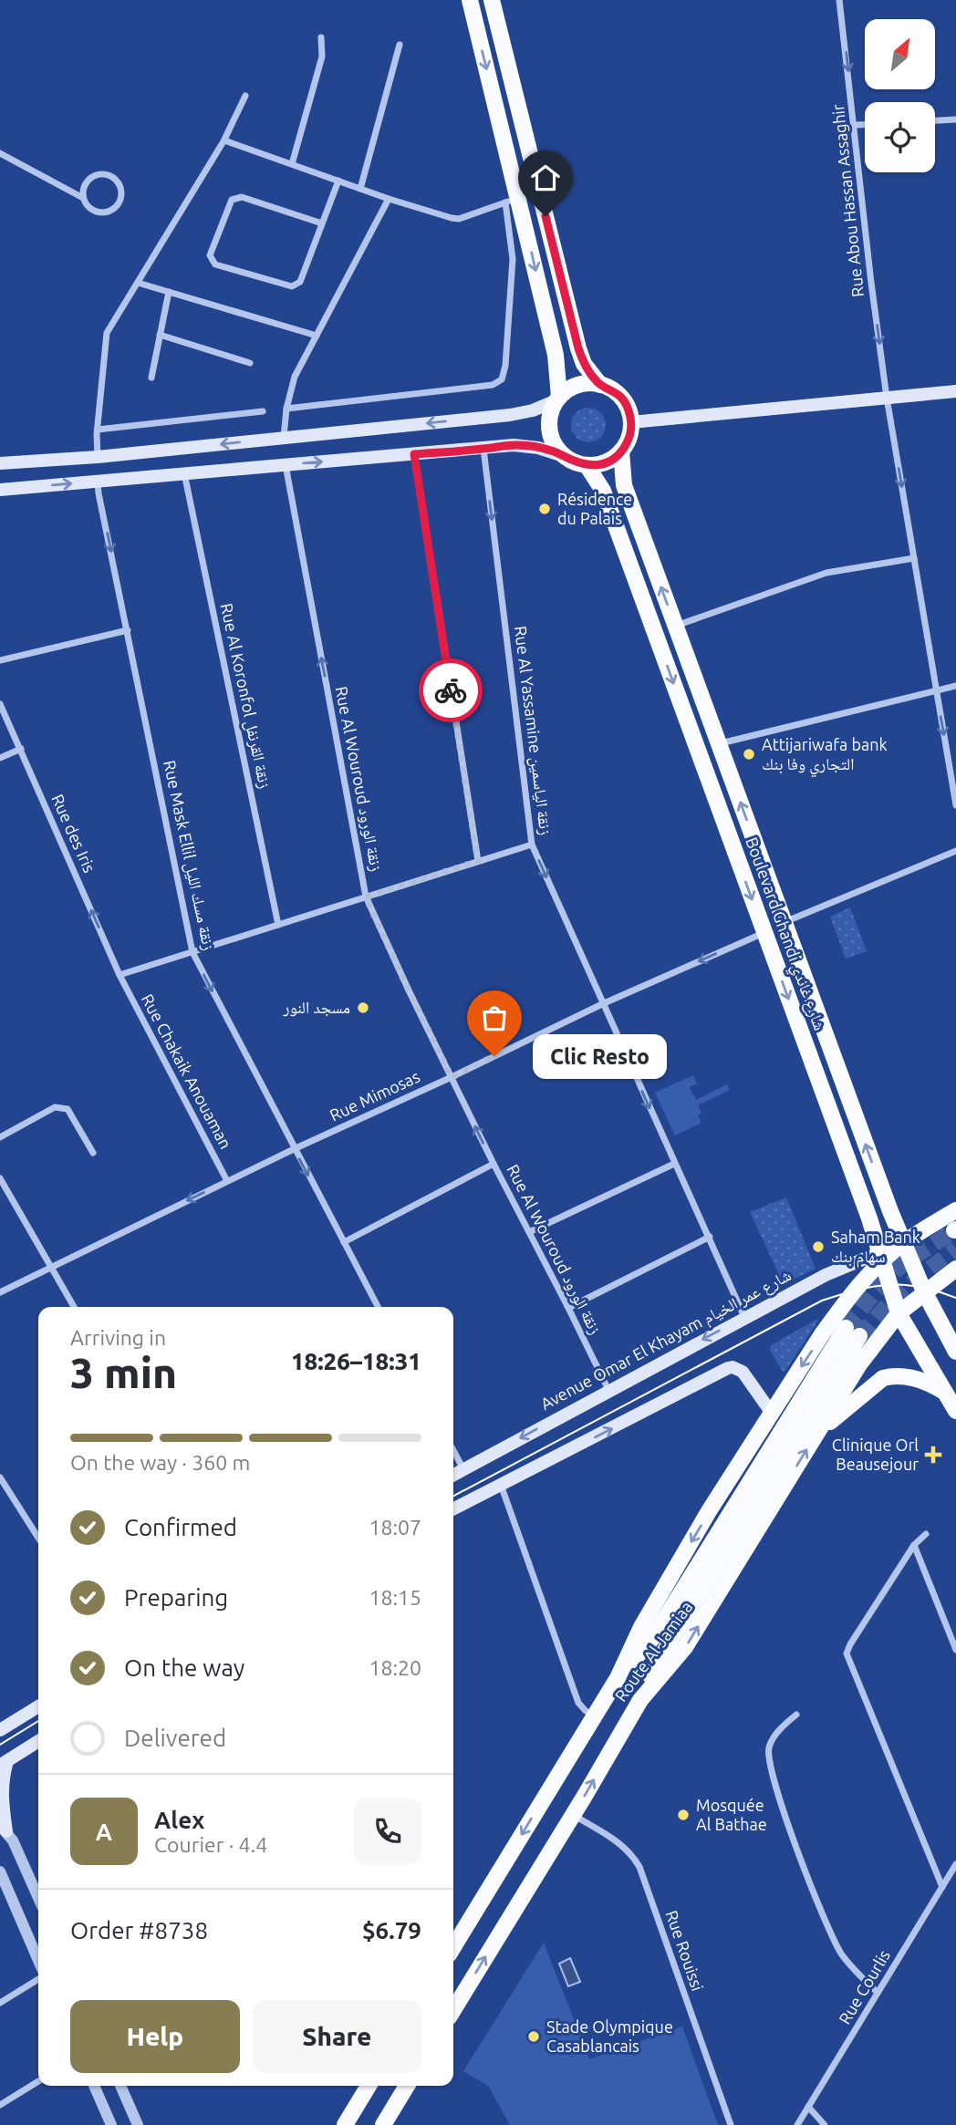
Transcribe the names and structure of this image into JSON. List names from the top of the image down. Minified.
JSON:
{"streets":{"main road":["Boulevard Ghandi شارع غاندي","Avenue Omar El Khayam شارع عمر الخيام","Route Al Jamiaa"],"street":["Rue Abou Hassan Assaghir","Rue Al Koronfol زنقة القرنفل","Rue Al Yassamine زنقة الياسمين","Rue Al Wouroud زنقة الورود","Rue des Iris","Rue Mask Ellil زنقة مسك الليل","Rue Chakaik Anouaman","Rue Mimosas","Rue Rouissi","Rue Courlis"]},"crossings":[["Rue Al Yassamine زنقة الياسمين","Rue Mimosas"],["Rue Al Yassamine زنقة الياسمين","Avenue Omar El Khayam شارع عمر الخيام"],["Rue Al Wouroud زنقة الورود","Rue Mimosas"],["Rue Al Wouroud زنقة الورود","Avenue Omar El Khayam شارع عمر الخيام"],["Rue des Iris","Rue Chakaik Anouaman"],["Rue Mask Ellil زنقة مسك الليل","Rue Mimosas"],["Boulevard Ghandi شارع غاندي","Rue Mimosas"],["Boulevard Ghandi شارع غاندي","Avenue Omar El Khayam شارع عمر الخيام"],["Boulevard Ghandi شارع غاندي","Route Al Jamiaa"],["Rue Chakaik Anouaman","Rue Mimosas"],["Avenue Omar El Khayam شارع عمر الخيام","Route Al Jamiaa"],["Route Al Jamiaa","Rue Rouissi"]],"one_way":["Rue Abou Hassan Assaghir","Rue Al Yassamine زنقة الياسمين","Rue Al Wouroud زنقة الورود","Rue des Iris","Rue Mask Ellil زنقة مسك الليل","Rue Mimosas","Avenue Omar El Khayam شارع عمر الخيام"],"places":{"other":["Résidence du Palais","Attijariwafa bank التجاري وفا بنك","مسجد النور","Clic Resto","Saham Bank سهام بنك","Mosquée Al Bathae","Stade Olympique Casablancais"],"health":["Clinique Orl Beausejour"]},"north":"top right","page":{"bubble":"Clic Resto","heading":["3 min","Arriving in","18:26–18:31"],"panel":["Alex","Courier · 4.4","Order #8738","$6.79"],"bar":"On the way · 360 m","list":[["Confirmed","18:07"],["Preparing","18:15"],["On the way","18:20"],"Delivered"],"round":"A","buttons":["Help","Share"]}}
